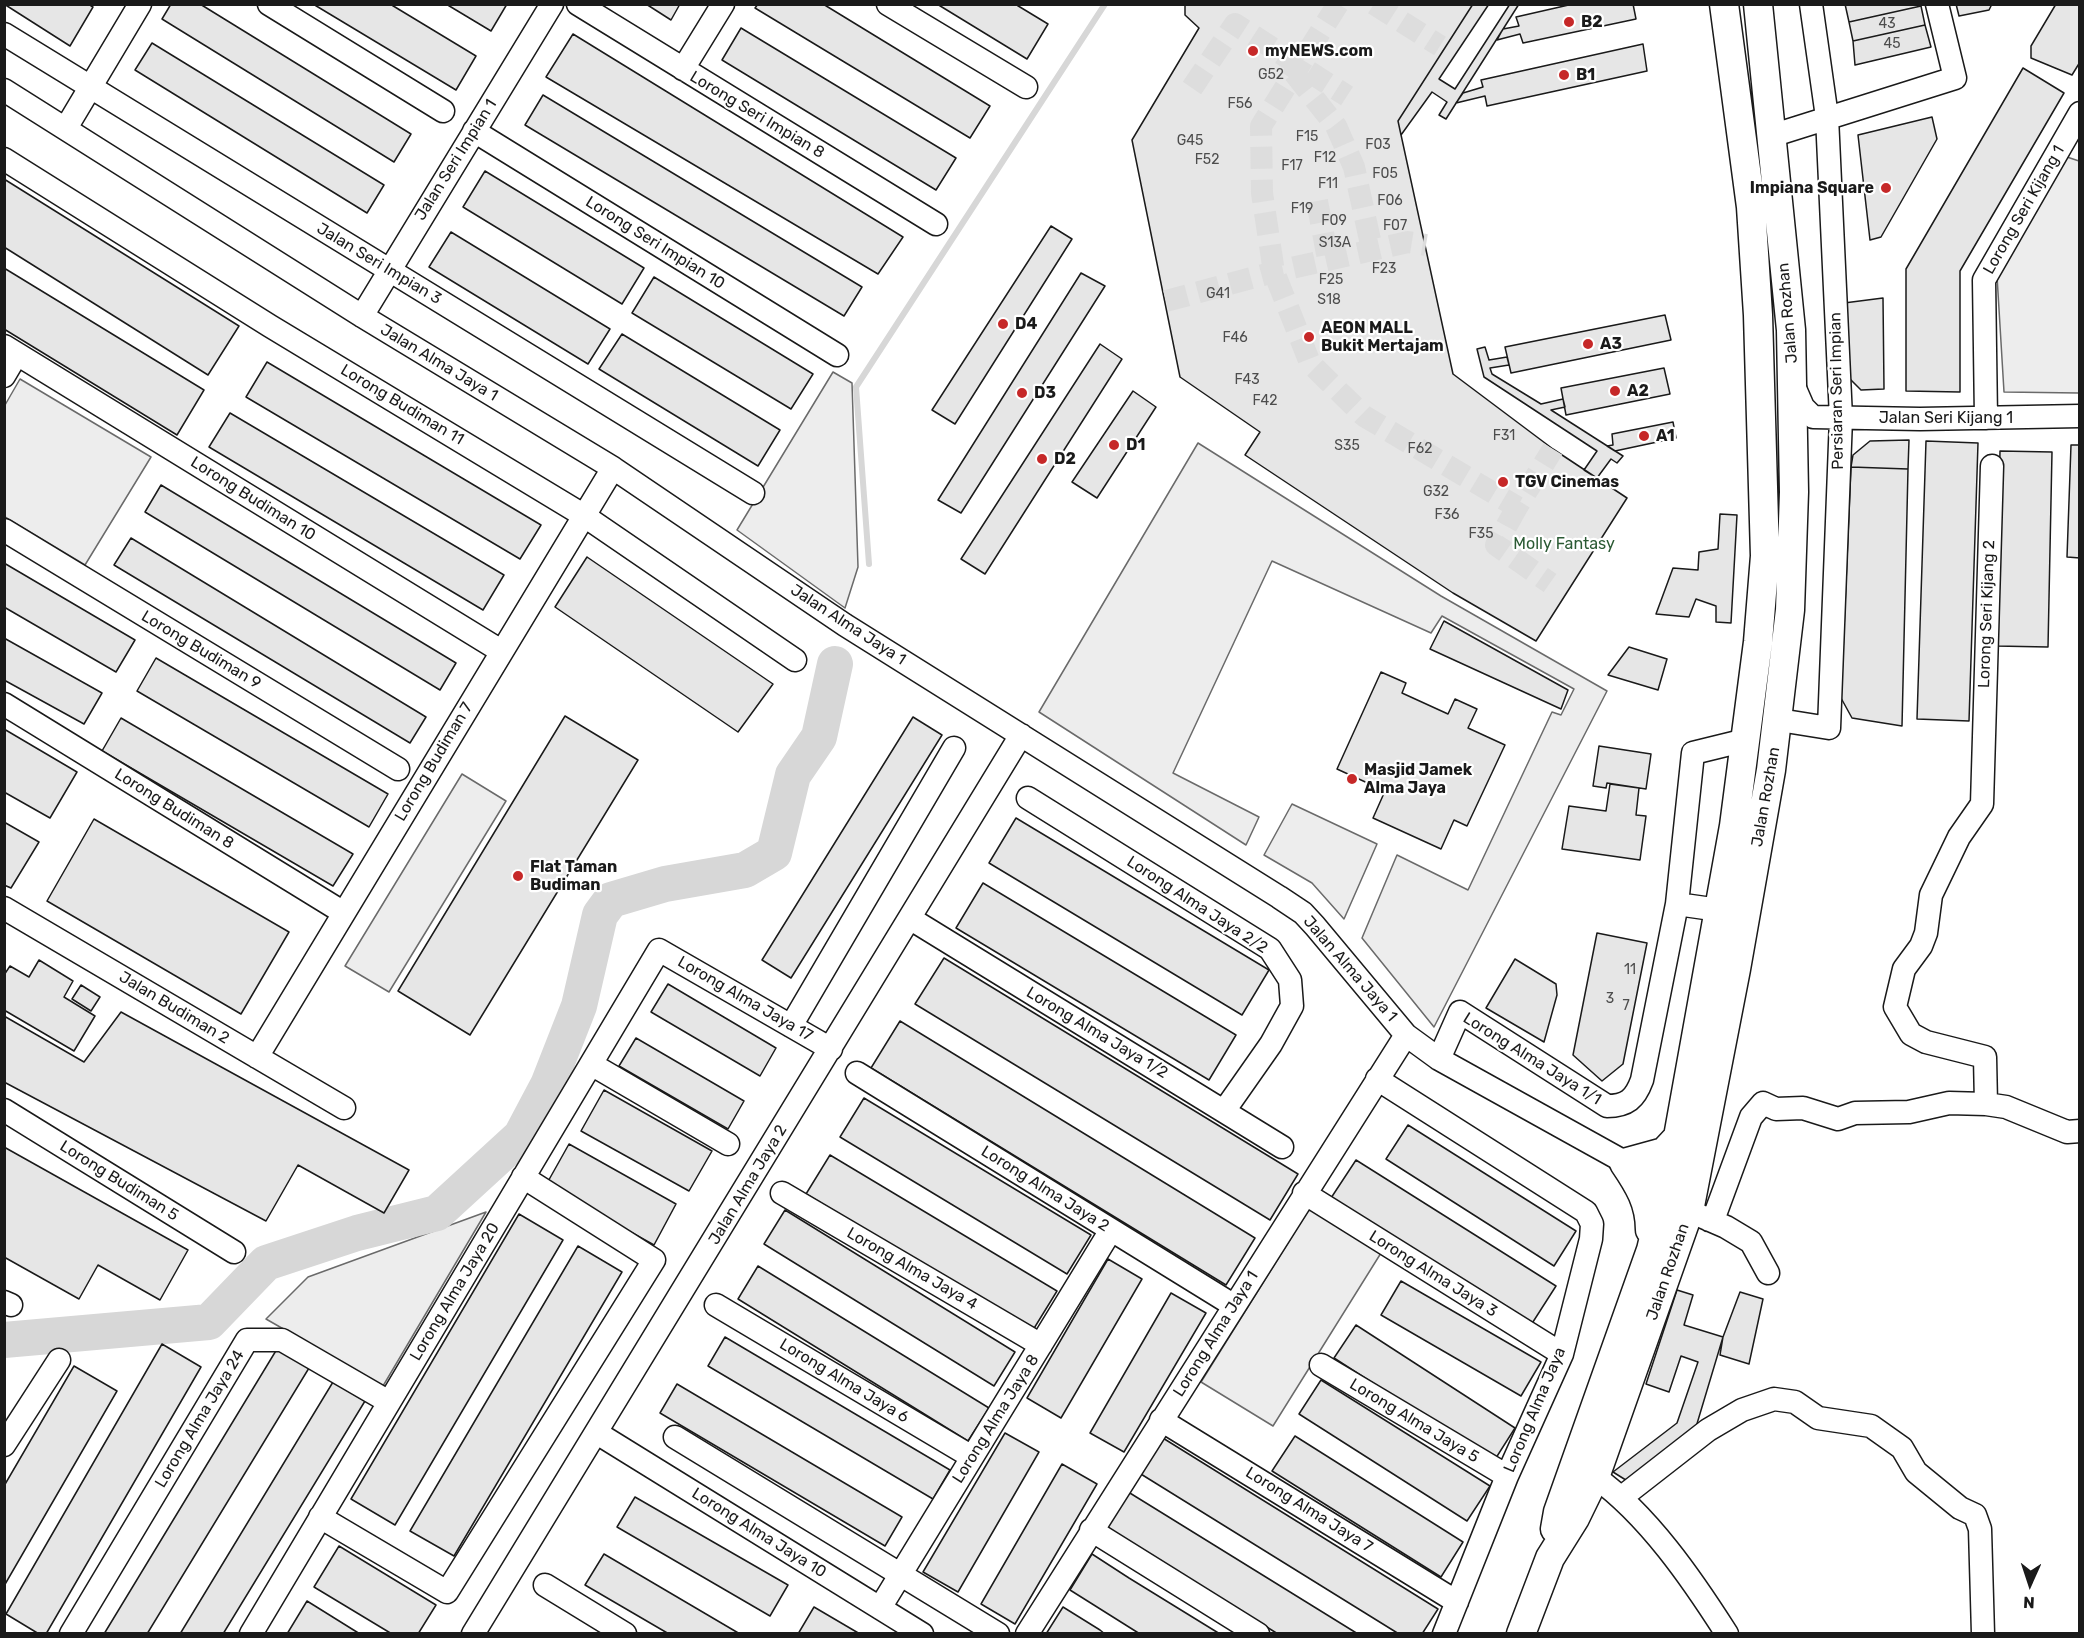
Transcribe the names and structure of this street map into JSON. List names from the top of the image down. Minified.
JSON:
{"streets":{"main road":["Jalan Rozhan"],"street":["Lorong Seri Impian 8","Jalan Seri Impian 1","Lorong Seri Kijang 1","Lorong Seri Impian 10","Jalan Seri Impian 3","Jalan Alma Jaya 1","Persiaran Seri Impian","Lorong Budiman 11","Jalan Seri Kijang 1","Lorong Budiman 10","Lorong Seri Kijang 2","Lorong Budiman 9","Lorong Budiman 7","Lorong Budiman 8","Lorong Alma Jaya 2/2","Lorong Alma Jaya 17","Jalan Budiman 2","Lorong Alma Jaya 1/2","Lorong Alma Jaya 1/1","Lorong Budiman 5","Jalan Alma Jaya 2","Lorong Alma Jaya 2","Lorong Alma Jaya 4","Lorong Alma Jaya 3","Lorong Alma Jaya 20","Lorong Alma Jaya 1","Lorong Alma Jaya 6","Lorong Alma Jaya","Lorong Alma Jaya 24","Lorong Alma Jaya 8","Lorong Alma Jaya 5","Lorong Alma Jaya 7","Lorong Alma Jaya 10"]},"crossings":[["Jalan Seri Impian 1","Lorong Seri Impian 10"],["Jalan Seri Impian 1","Jalan Seri Impian 3"],["Jalan Seri Impian 1","Jalan Alma Jaya 1"],["Lorong Seri Kijang 1","Jalan Seri Kijang 1"],["Jalan Rozhan","Jalan Alma Jaya 1"],["Jalan Rozhan","Persiaran Seri Impian"],["Jalan Alma Jaya 1","Lorong Budiman 7"],["Jalan Alma Jaya 1","Lorong Alma Jaya 1/1"],["Jalan Alma Jaya 1","Jalan Alma Jaya 2"],["Jalan Alma Jaya 1","Lorong Alma Jaya 1"],["Persiaran Seri Impian","Jalan Seri Kijang 1"],["Lorong Budiman 11","Lorong Budiman 7"],["Lorong Budiman 10","Lorong Budiman 7"],["Lorong Budiman 7","Lorong Budiman 8"],["Lorong Budiman 7","Jalan Budiman 2"],["Lorong Alma Jaya 2/2","Lorong Alma Jaya 1/2"],["Lorong Alma Jaya 17","Jalan Alma Jaya 2"],["Lorong Alma Jaya 17","Lorong Alma Jaya 20"],["Lorong Alma Jaya 1/2","Jalan Alma Jaya 2"],["Jalan Alma Jaya 2","Lorong Alma Jaya 10"],["Lorong Alma Jaya 2","Lorong Alma Jaya 1"],["Lorong Alma Jaya 2","Lorong Alma Jaya 8"],["Lorong Alma Jaya 4","Lorong Alma Jaya 8"],["Lorong Alma Jaya 3","Lorong Alma Jaya 1"],["Lorong Alma Jaya 3","Lorong Alma Jaya"],["Lorong Alma Jaya 20","Lorong Alma Jaya 24"],["Lorong Alma Jaya 1","Lorong Alma Jaya"],["Lorong Alma Jaya 1","Lorong Alma Jaya 7"],["Lorong Alma Jaya 6","Lorong Alma Jaya 8"],["Lorong Alma Jaya","Lorong Alma Jaya 5"],["Lorong Alma Jaya","Lorong Alma Jaya 7"],["Lorong Alma Jaya 8","Lorong Alma Jaya 10"]],"parks":["Molly Fantasy"],"places":["B2","myNEWS.com","B1","Impiana Square","D4","AEON MALL Bukit Mertajam","A3","A2","D3","A1","D1","D2","TGV Cinemas","Masjid Jamek Alma Jaya","Flat Taman Budiman"],"house_numbers":["43","45","G52","F56","F15","G45","F03","F12","F52","F17","F05","F11","F06","F19","F09","F07","S13A","F23","F25","G41","S18","F46","F43","F42","F31","S35","F62","G32","F36","F35","11","3","7"],"north":"bottom"}
